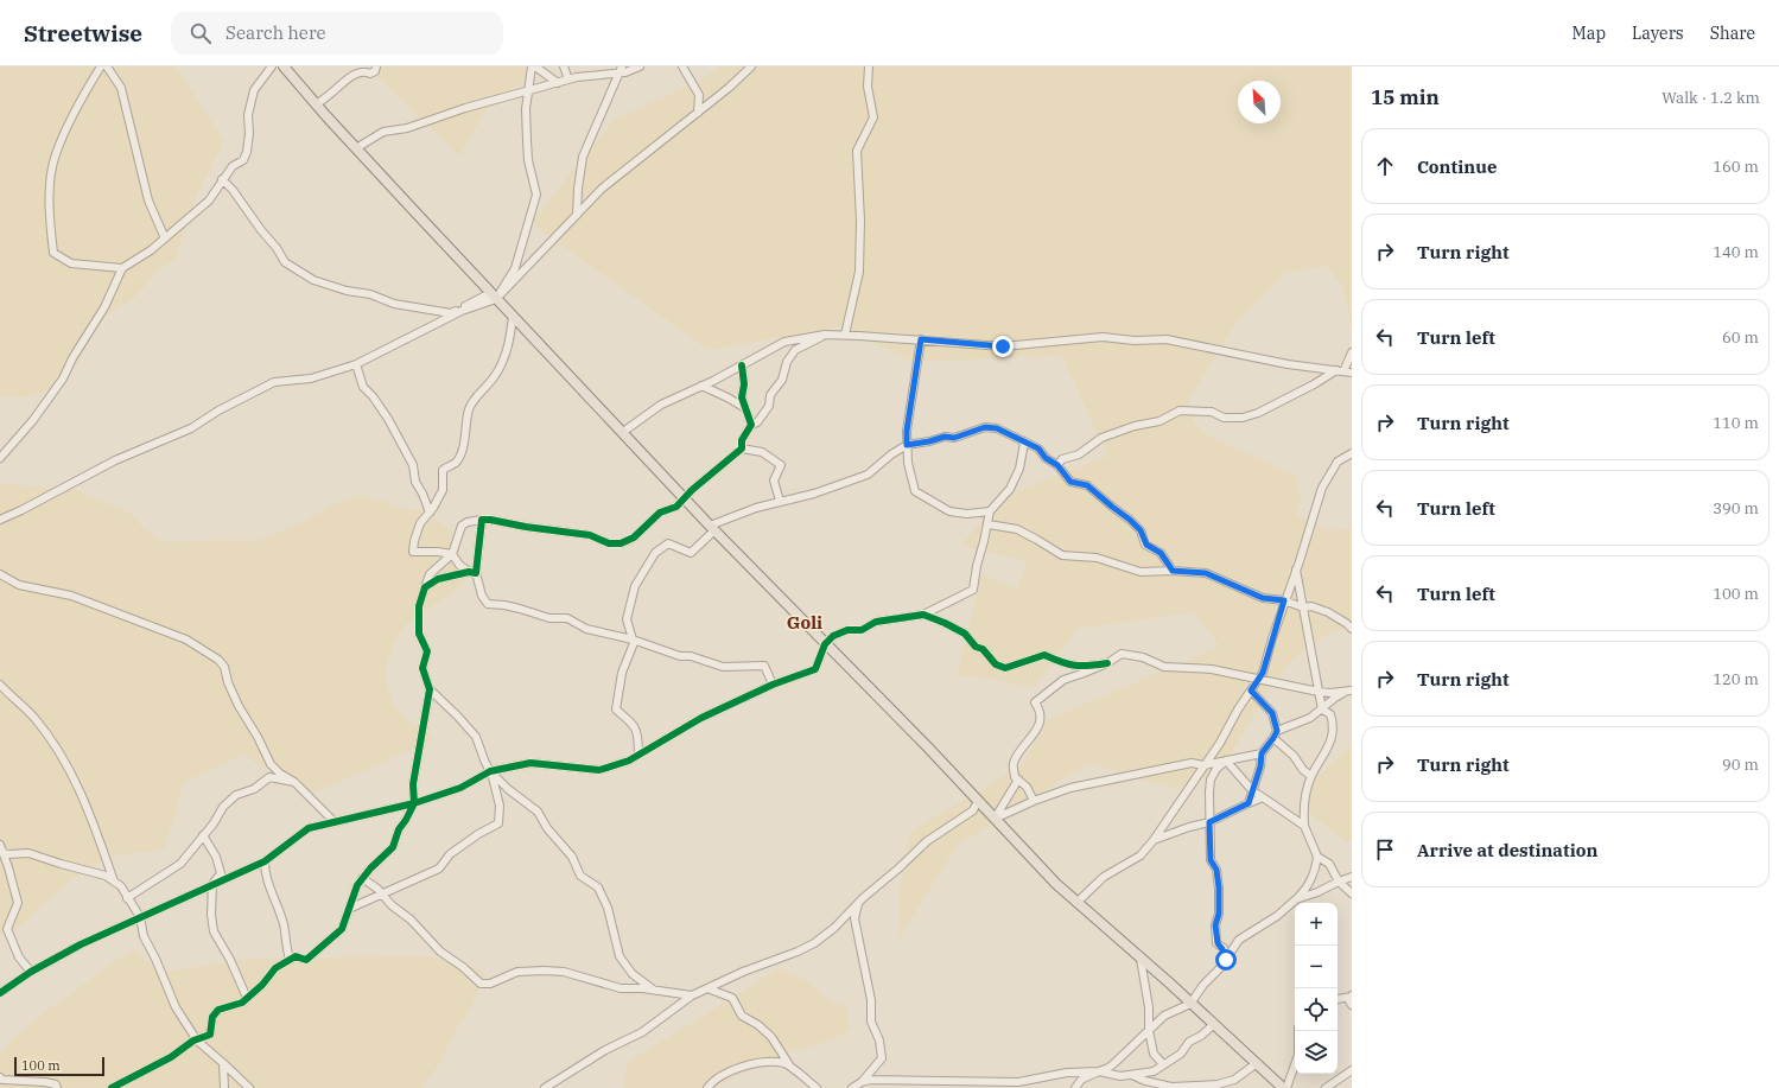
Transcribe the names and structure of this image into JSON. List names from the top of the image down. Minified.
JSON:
{"districts":["Goli"],"scale_bar":"100 m","north":"top left","page":{"header":"Streetwise","search":"Search here","nav":["Map","Layers","Share"],"heading":["15 min","Walk · 1.2 km"],"list":[["Continue","160 m"],["Turn right","140 m"],["Turn left","60 m"],["Turn right","110 m"],["Turn left","390 m"],["Turn left","100 m"],["Turn right","120 m"],["Turn right","90 m"],"Arrive at destination"],"map_buttons":["+","−"],"scale":"100 m"}}
